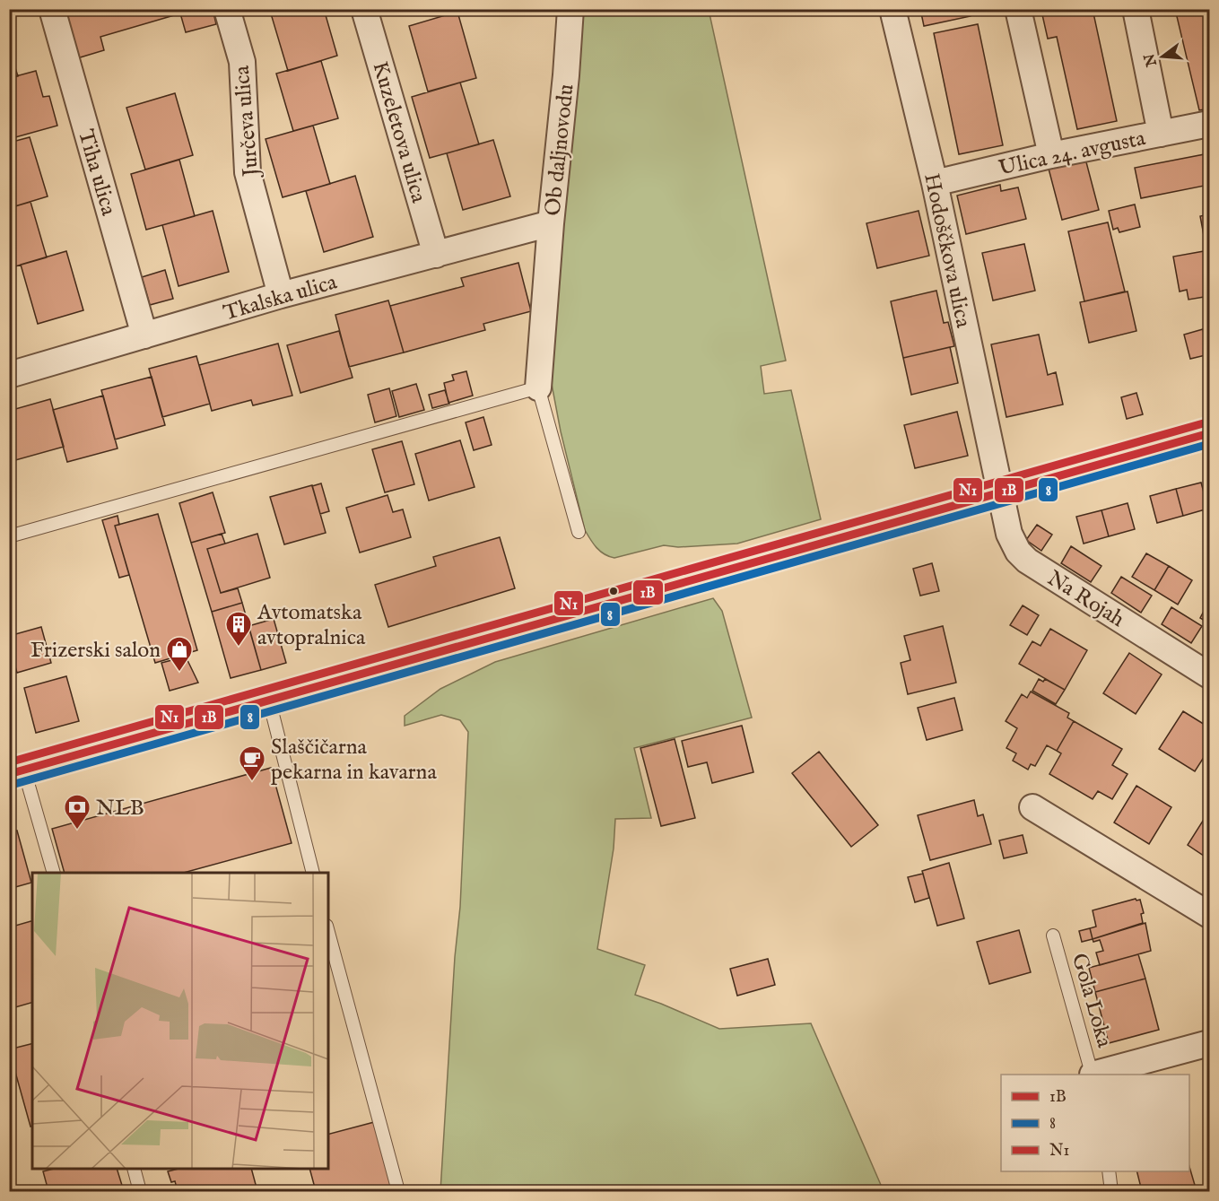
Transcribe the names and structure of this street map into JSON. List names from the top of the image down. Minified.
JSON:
{"streets":{"street":["Jurčeva ulica","Kuzeletova ulica","Ob daljnovodu","Ulica 24. avgusta","Tiha ulica","Hodoščkova ulica","Tkalska ulica","Na Rojah"],"lane":["Gola Loka"]},"crossings":[["Jurčeva ulica","Tkalska ulica"],["Kuzeletova ulica","Tkalska ulica"],["Ob daljnovodu","Tkalska ulica"],["Ulica 24. avgusta","Hodoščkova ulica"],["Tiha ulica","Tkalska ulica"],["Hodoščkova ulica","Na Rojah"]],"places":{"building":["Avtomatska avtopralnica"],"shop":["Frizerski salon"],"cafe":["Slaščičarna pekarna in kavarna"],"bank":["NLB"]},"lines":["transit line N1","transit line 1B","transit line 8"],"legend":["1B","8","N1"],"north":"left"}
